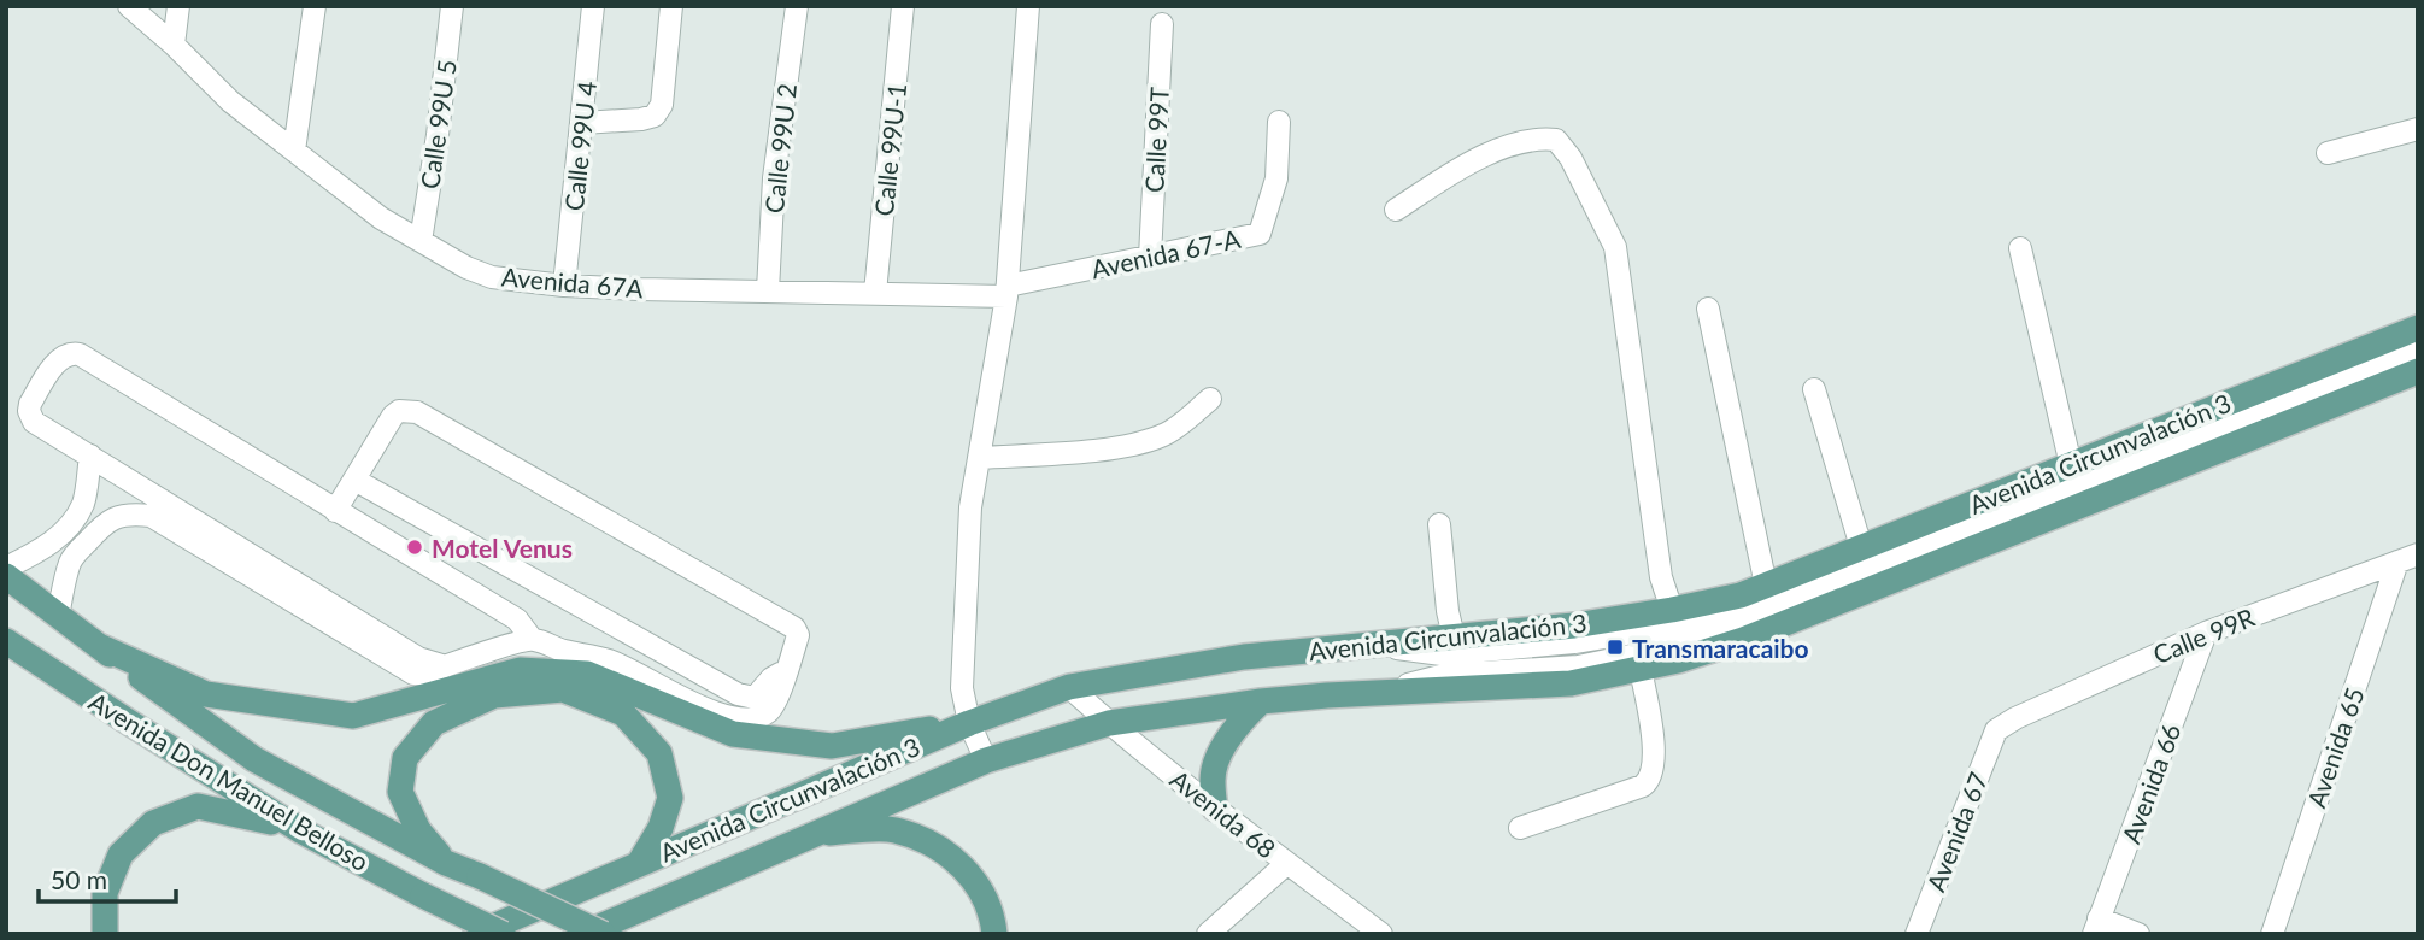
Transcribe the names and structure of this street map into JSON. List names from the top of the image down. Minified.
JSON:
{"streets":{"main road":["Avenida Circunvalación 3","Avenida Don Manuel Belloso"],"street":["Calle 99U 5","Calle 99T","Calle 99U 4","Calle 99U 2","Calle 99U-1","Avenida 67-A","Avenida 67A","Calle 99R","Avenida 65","Avenida 66","Avenida 68","Avenida 67"]},"crossings":[["Calle 99U 5","Avenida 67A"],["Calle 99T","Avenida 67-A"],["Calle 99U 4","Avenida 67A"],["Calle 99U 2","Avenida 67A"],["Calle 99U-1","Avenida 67A"],["Avenida 67-A","Avenida 67A"],["Avenida Circunvalación 3","Avenida 68"],["Calle 99R","Avenida 65"],["Calle 99R","Avenida 66"],["Calle 99R","Avenida 67"]],"places":{"other":["Motel Venus"],"transit":["Transmaracaibo"]},"scale_bar":"50 m"}
